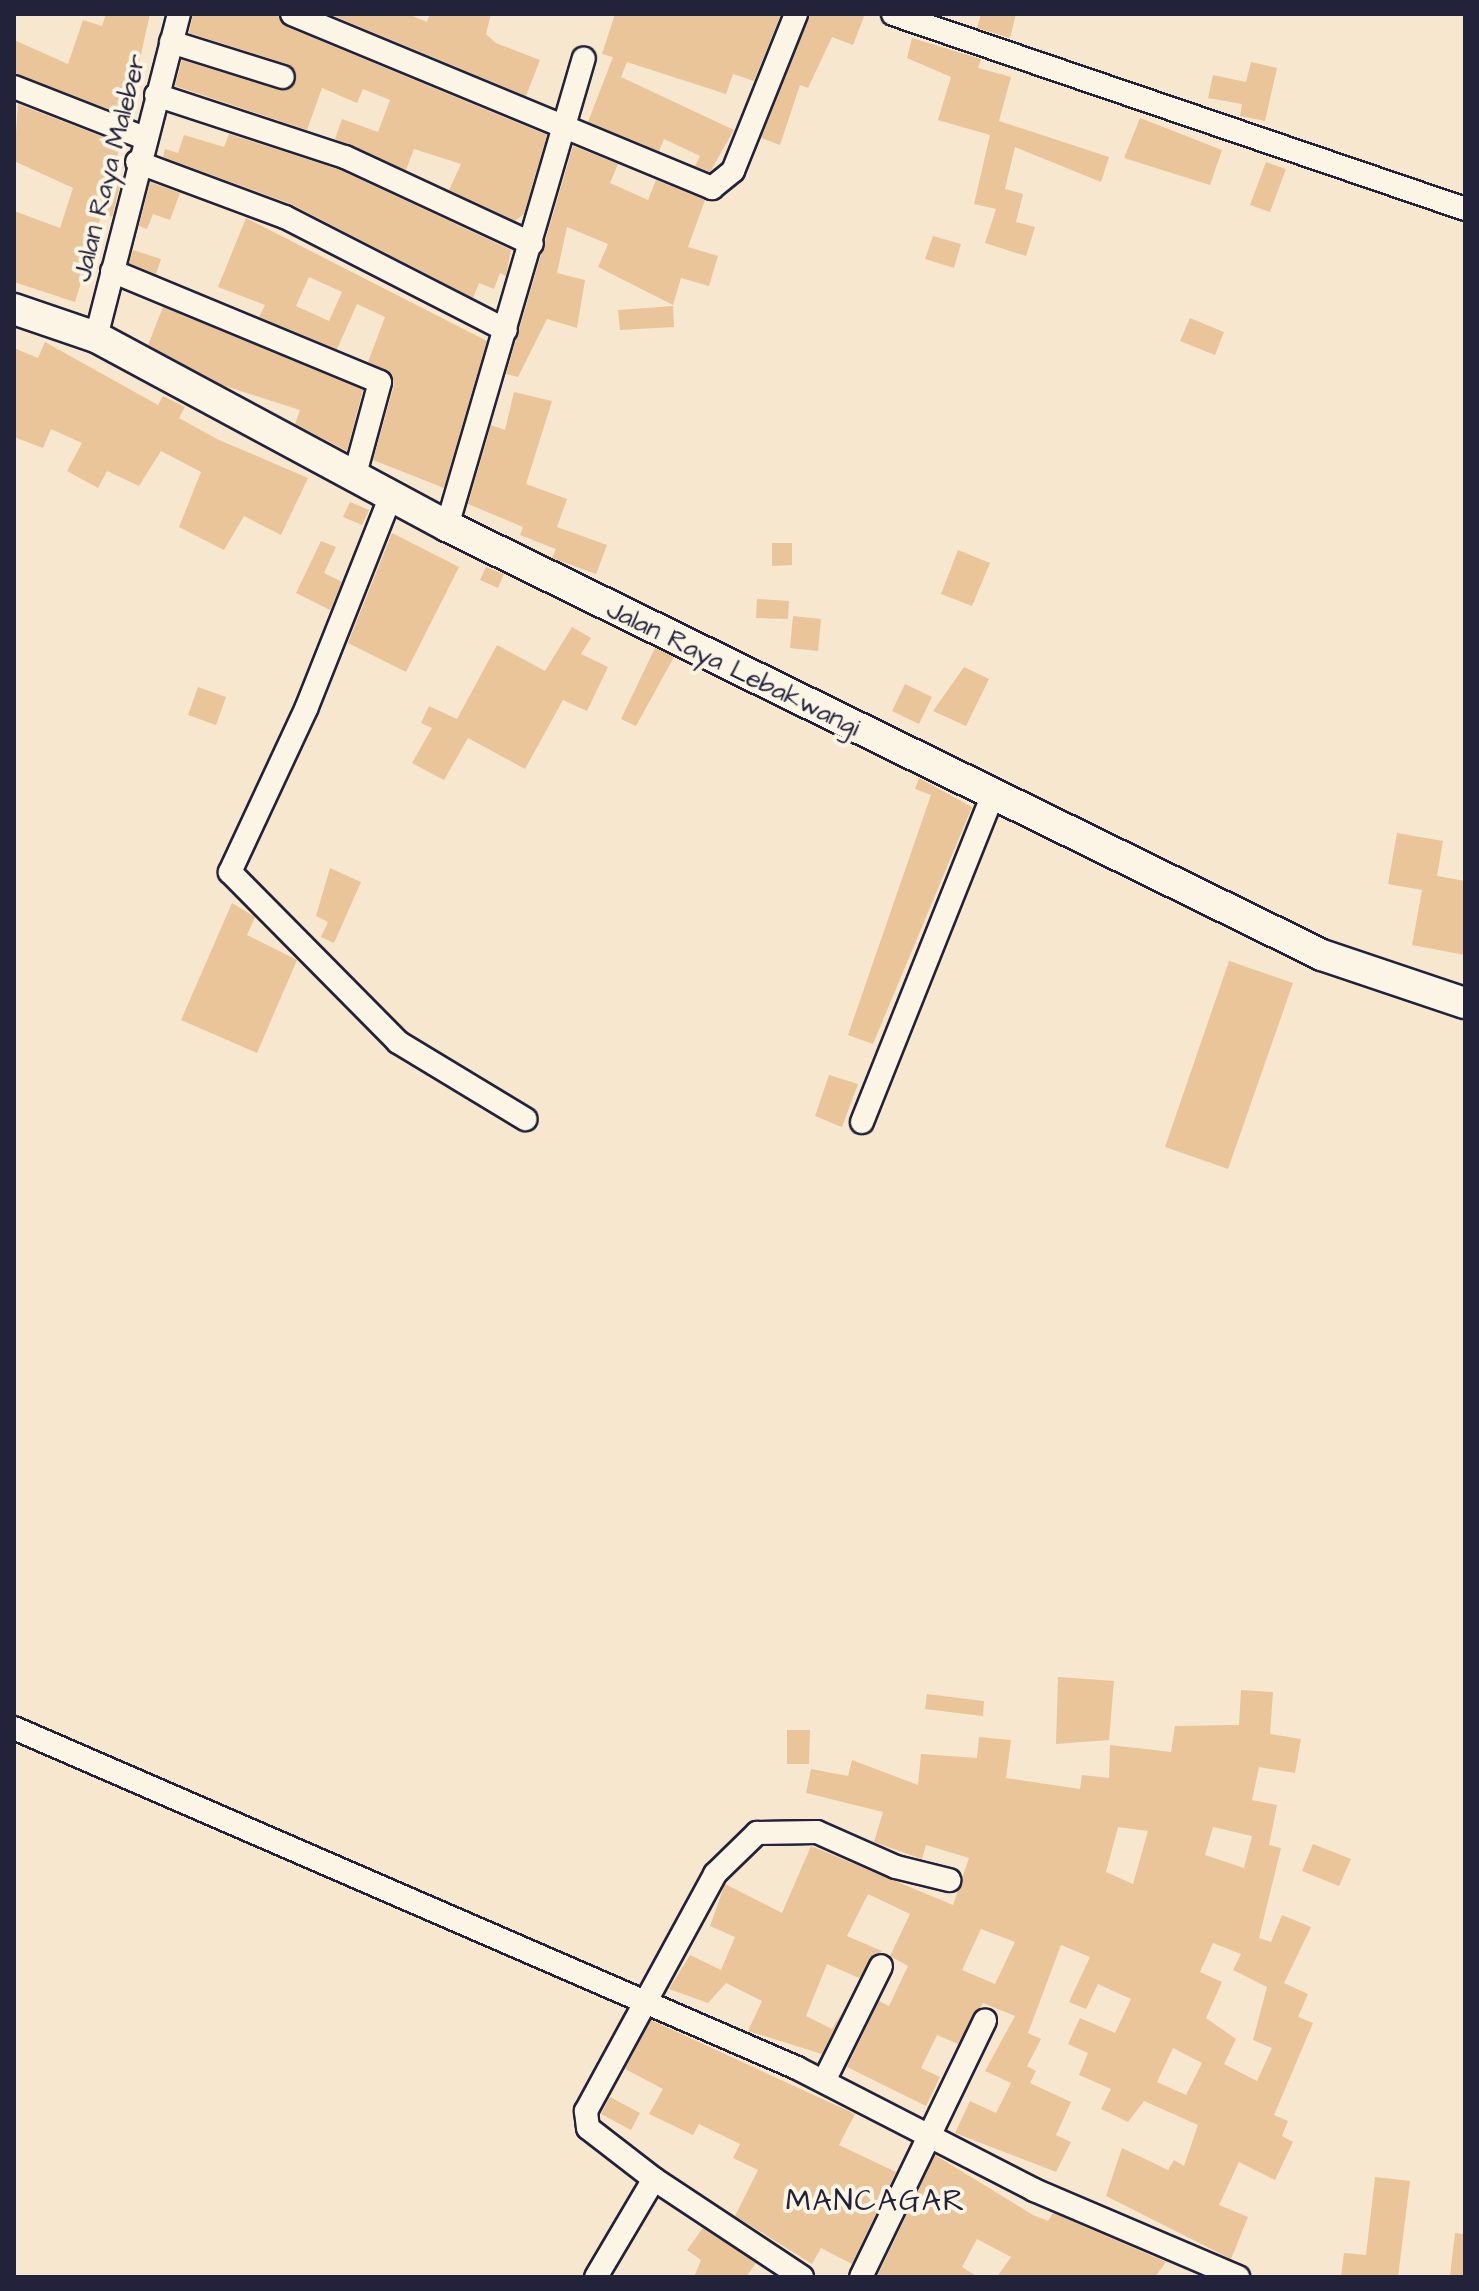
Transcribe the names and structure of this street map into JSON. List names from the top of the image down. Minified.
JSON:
{"streets":{"main road":["Jalan Raya Lebakwangi"],"street":["Jalan Raya Maleber"]},"crossings":[["Jalan Raya Maleber","Jalan Raya Lebakwangi"]],"districts":["MANCAGAR"]}
